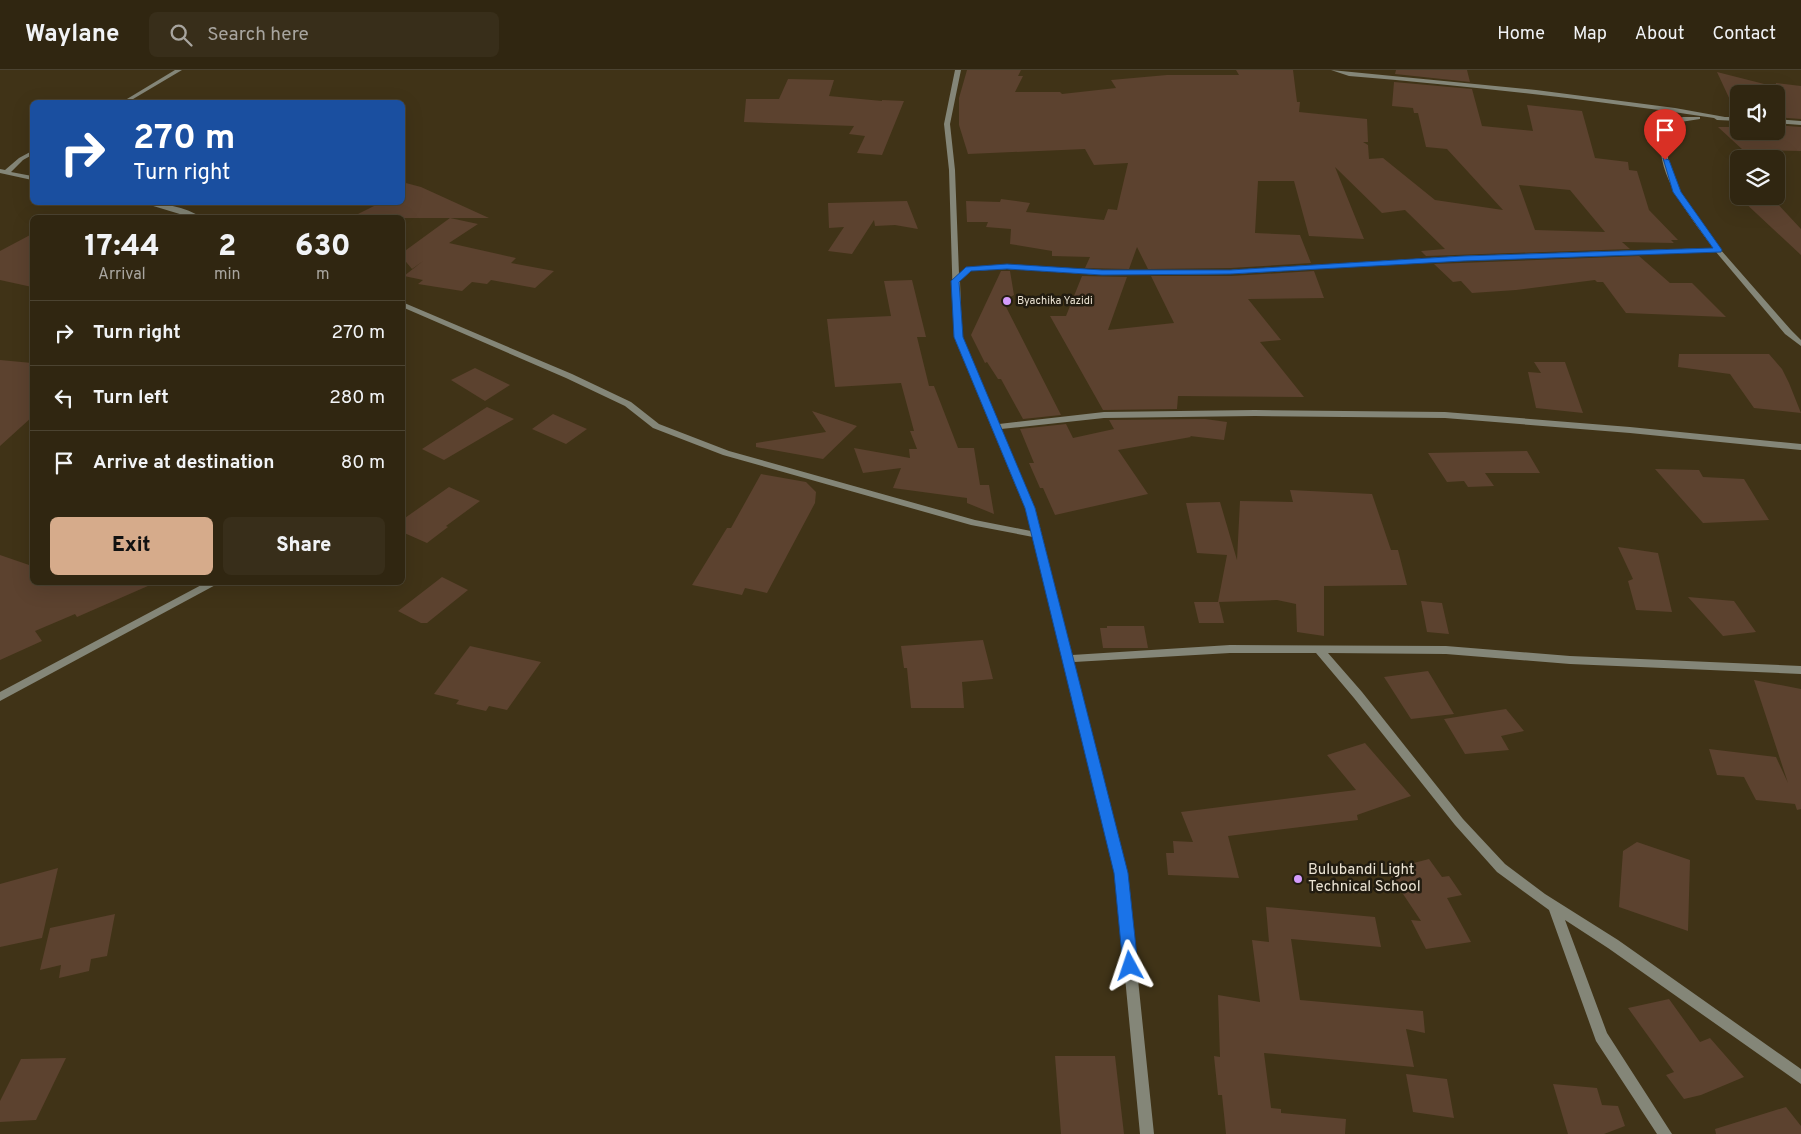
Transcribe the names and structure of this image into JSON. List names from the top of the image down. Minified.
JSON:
{"places":["Byachika Yazidi","Bulubandi Light Technical School"],"page":{"header":"Waylane","search":"Search here","nav":["Home","Map","About","Contact"],"turn":["270 m","Turn right"],"eta":["17:44","Arrival","2","min","630","m"],"list":[{"name":"Turn right","value":"270 m"},{"name":"Turn left","value":"280 m"},{"name":"Arrive at destination","value":"80 m"}],"buttons":["Exit","Share"]}}
